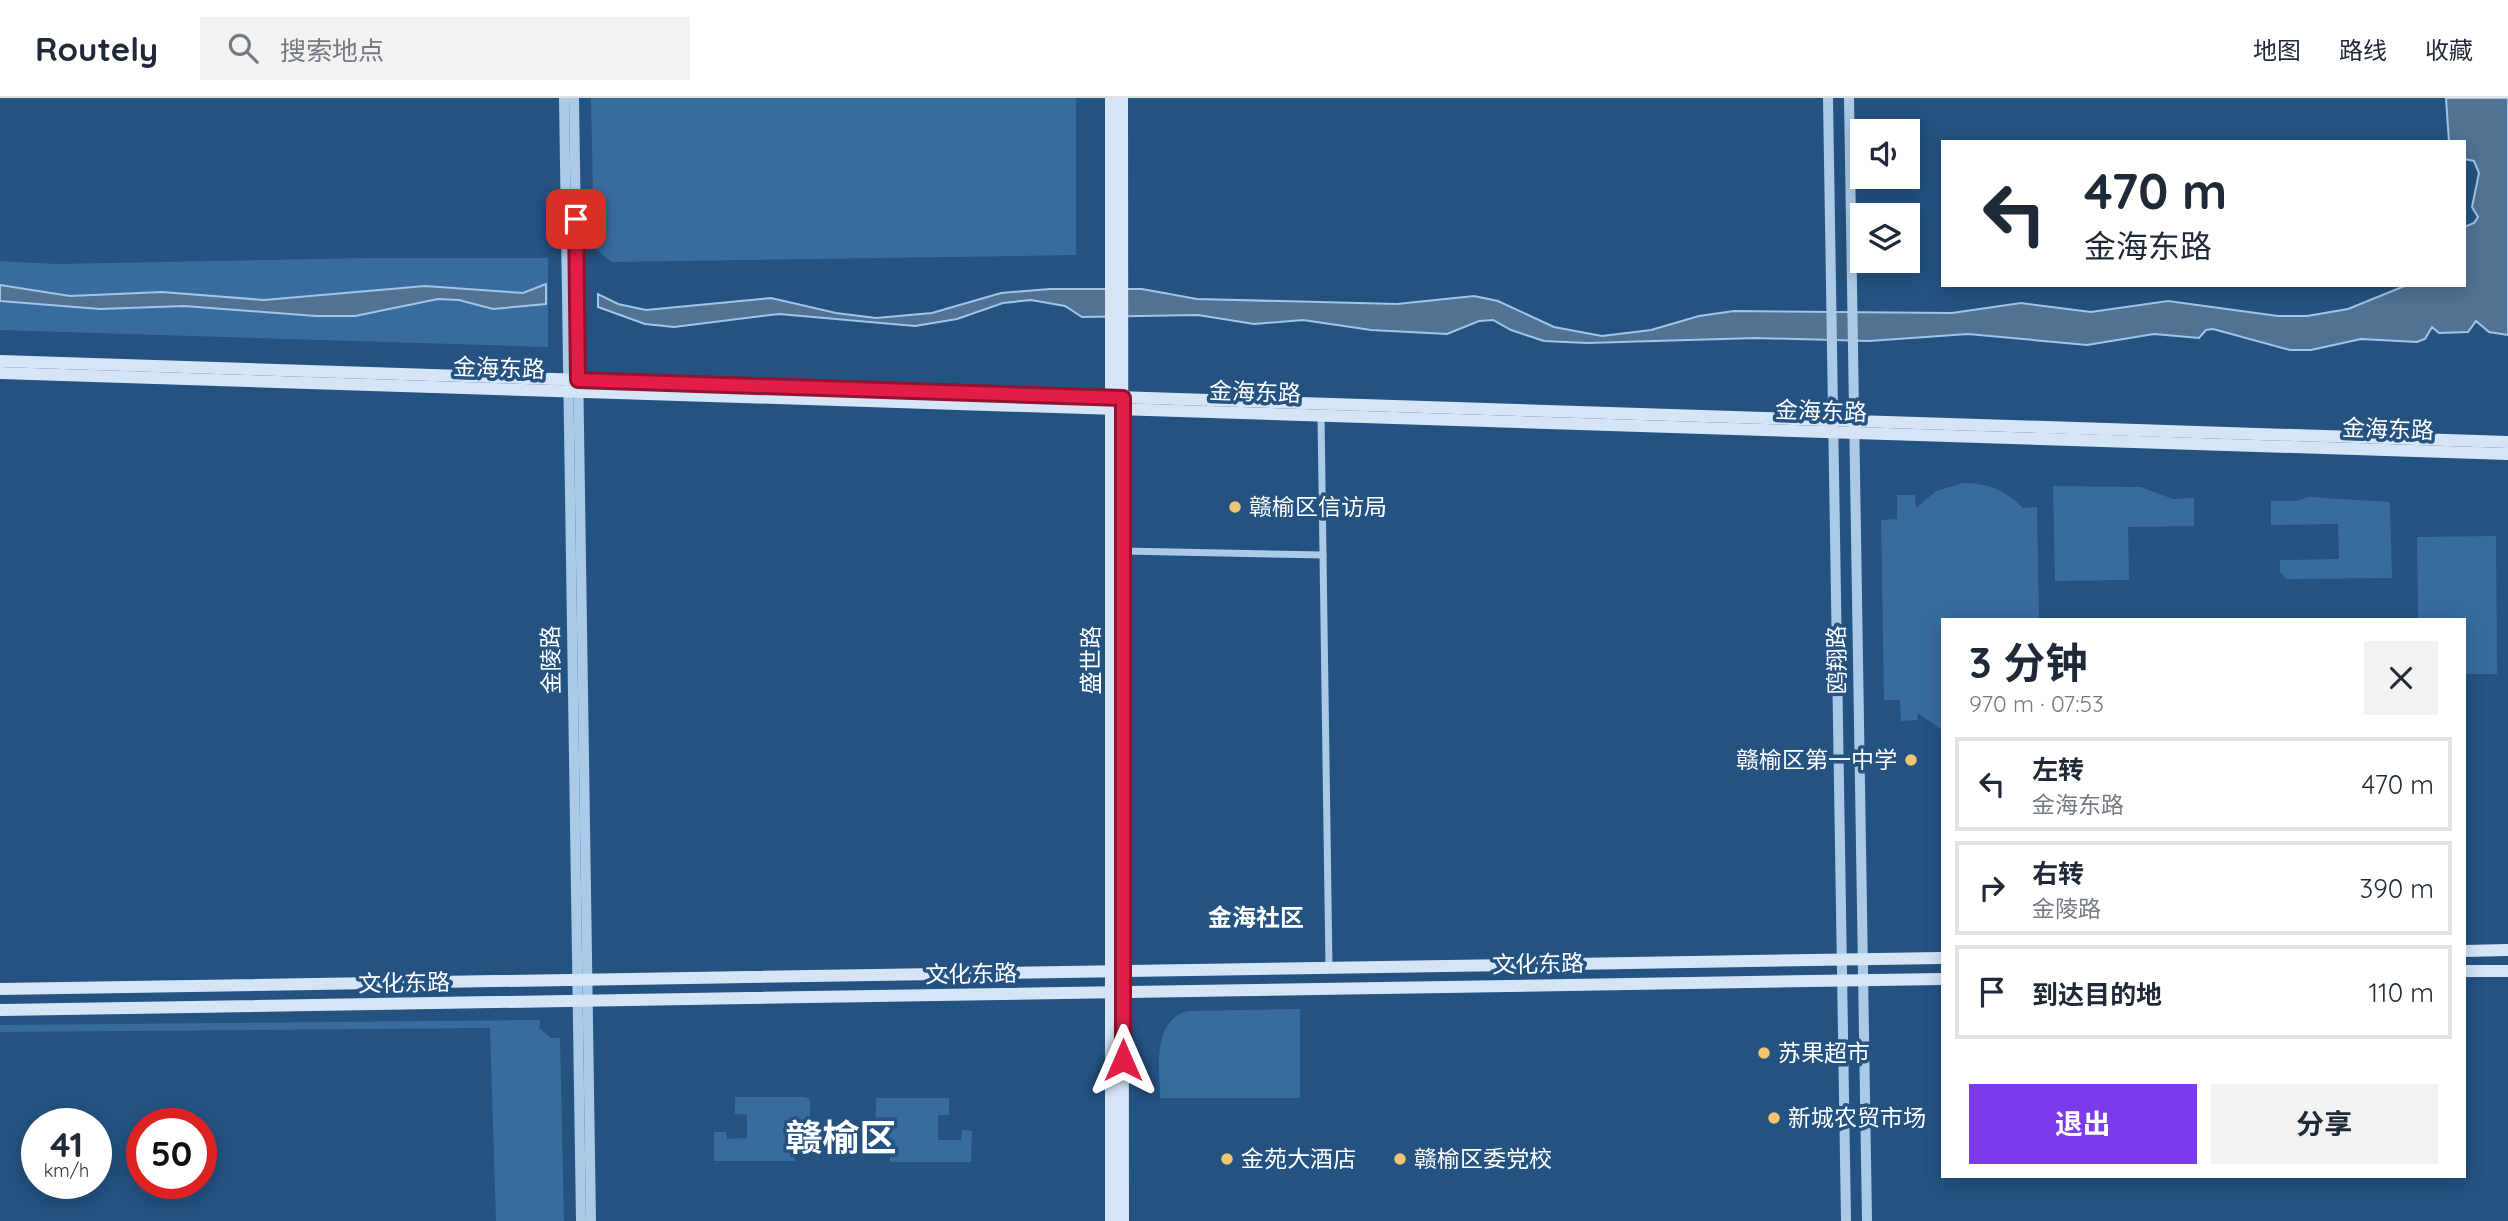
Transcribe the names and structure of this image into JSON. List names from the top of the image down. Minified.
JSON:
{"streets":{"main road":["金海东路","盛世路","文化东路"],"street":["金陵路","鸥翔路"]},"crossings":[["金海东路","金陵路"],["金海东路","盛世路"],["金海东路","鸥翔路"],["金陵路","文化东路"],["盛世路","文化东路"],["鸥翔路","文化东路"]],"districts":["金海社区","赣榆区"],"places":["赣榆区信访局","赣榆区第一中学","苏果超市","新城农贸市场","金苑大酒店","赣榆区委党校"],"page":{"header":"Routely","search":"搜索地点","nav":["地图","路线","收藏"],"turn":["470 m","金海东路"],"heading":["3 分钟","970 m · 07:53"],"list":[{"name":"左转","note":"金海东路","value":"470 m"},{"name":"右转","note":"金陵路","value":"390 m"},{"name":"到达目的地","value":"110 m"}],"buttons":["退出","分享"],"speed":"41 km/h","limit":"50"}}
